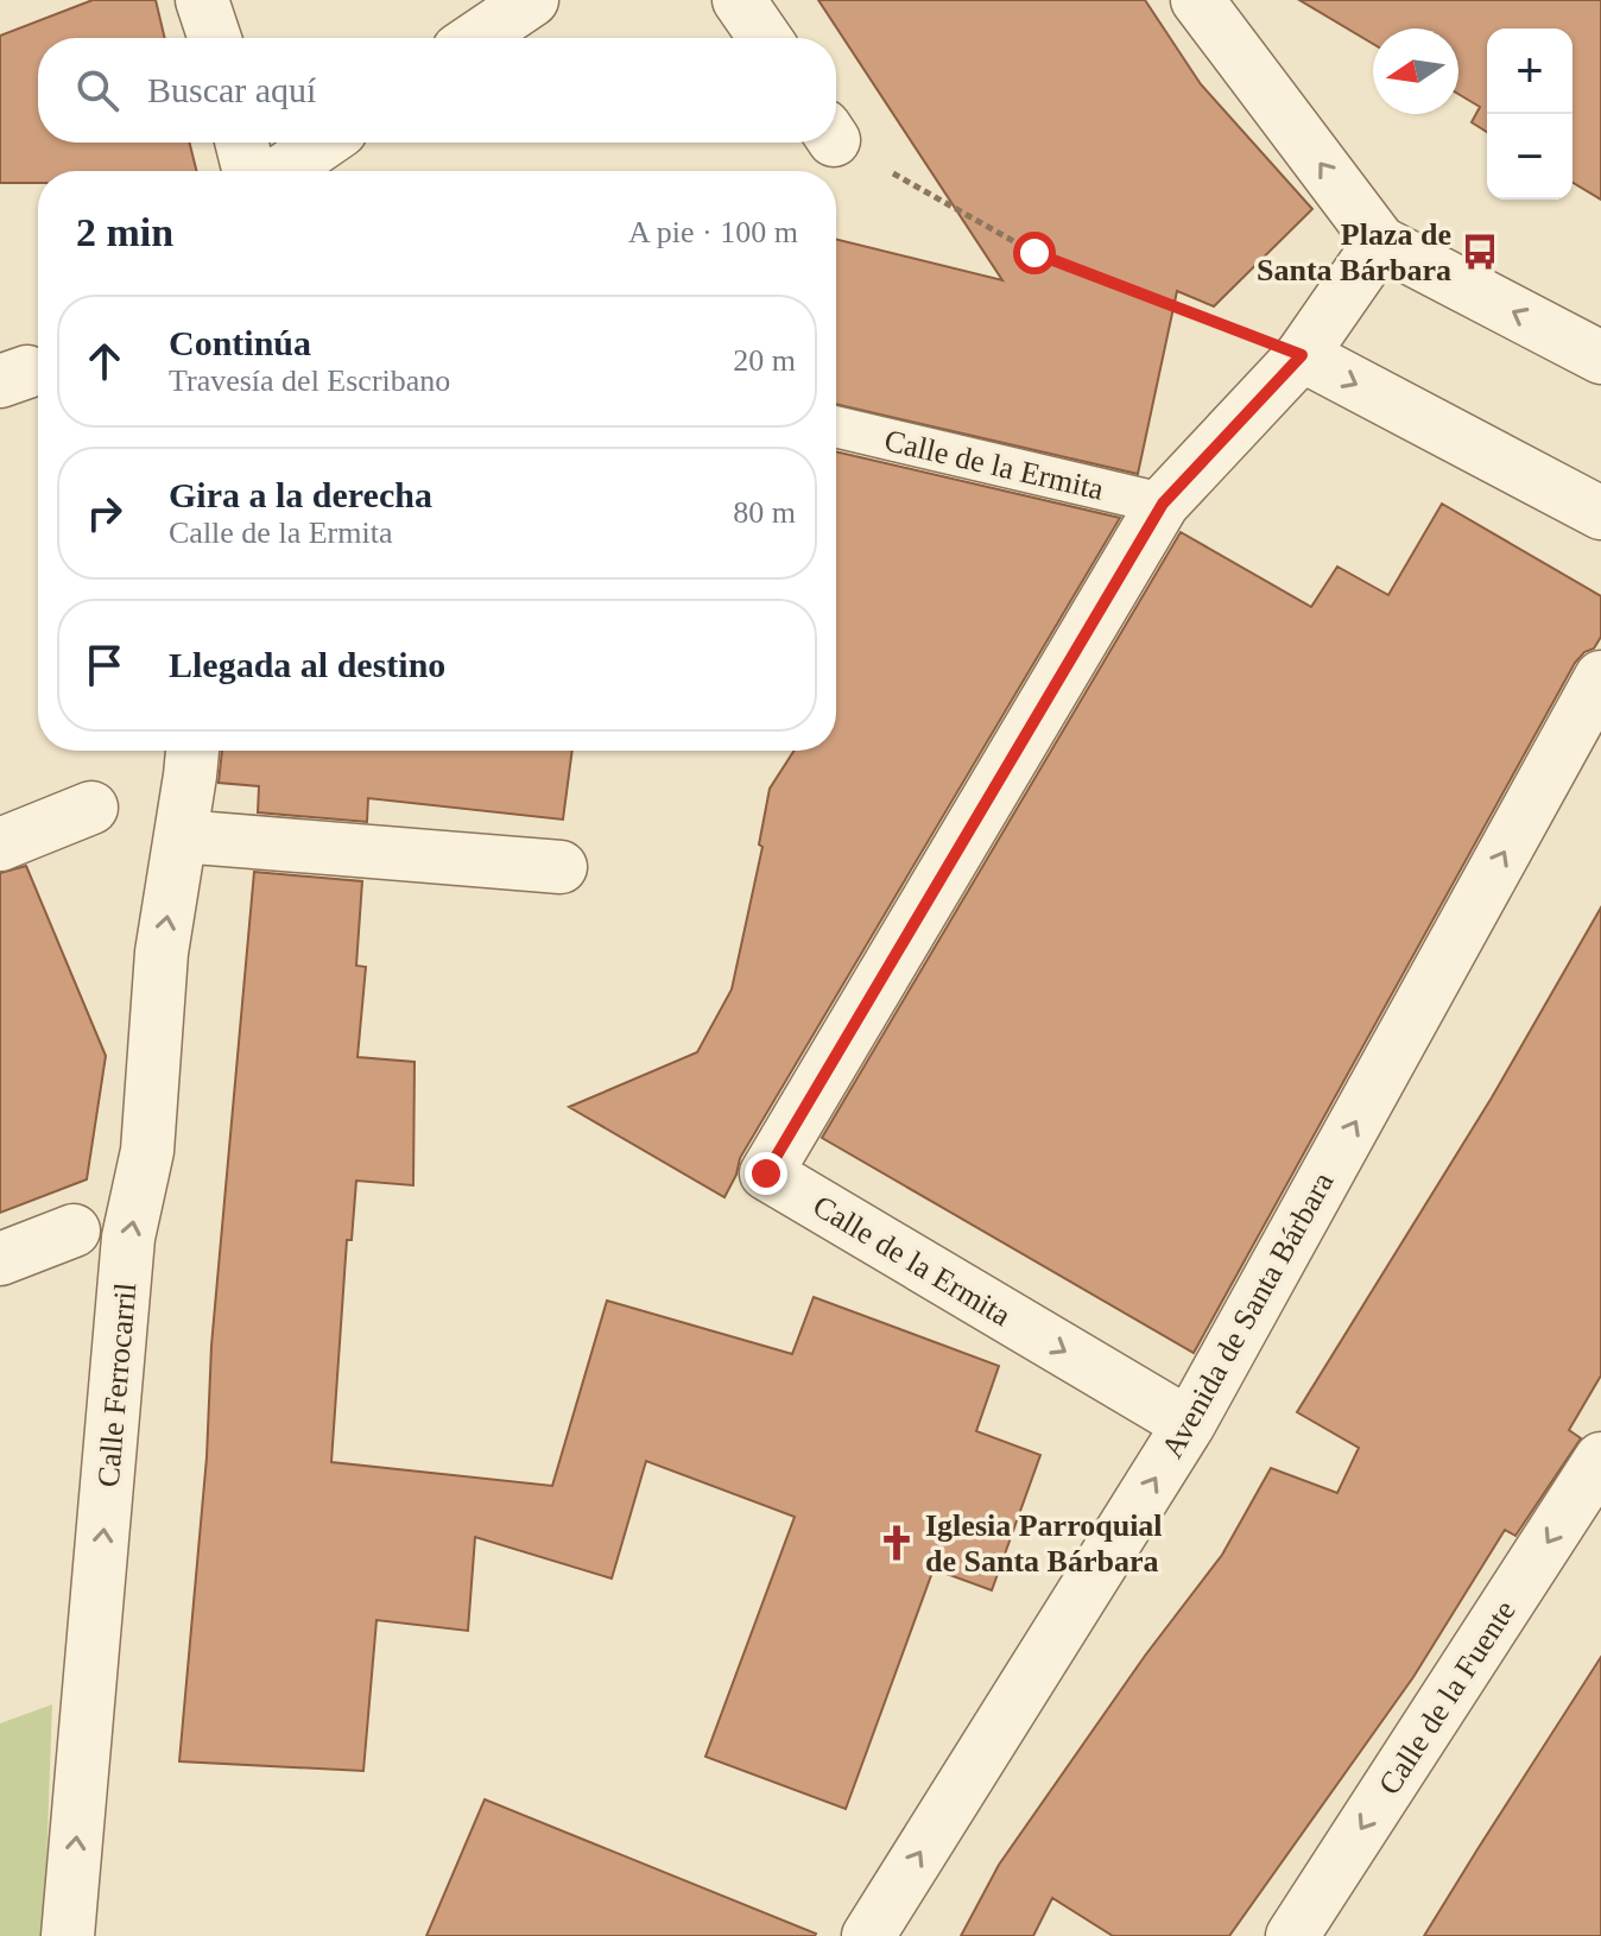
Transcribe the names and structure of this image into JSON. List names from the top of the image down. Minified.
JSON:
{"streets":{"street":["Calle de la Ermita","Avenida de Santa Bárbara","Calle Ferrocarril","Calle de la Fuente"]},"crossings":[["Calle de la Ermita","Avenida de Santa Bárbara"]],"one_way":["Avenida de Santa Bárbara","Calle Ferrocarril","Calle de la Fuente"],"places":{"bus stop":["Plaza de Santa Bárbara"],"church":["Iglesia Parroquial de Santa Bárbara"]},"north":"left","page":{"map_buttons":["+","−"],"search":"Buscar aquí","heading":["2 min","A pie · 100 m"],"list":[["Continúa","Travesía del Escribano","20 m"],["Gira a la derecha","Calle de la Ermita","80 m"],"Llegada al destino"]}}
